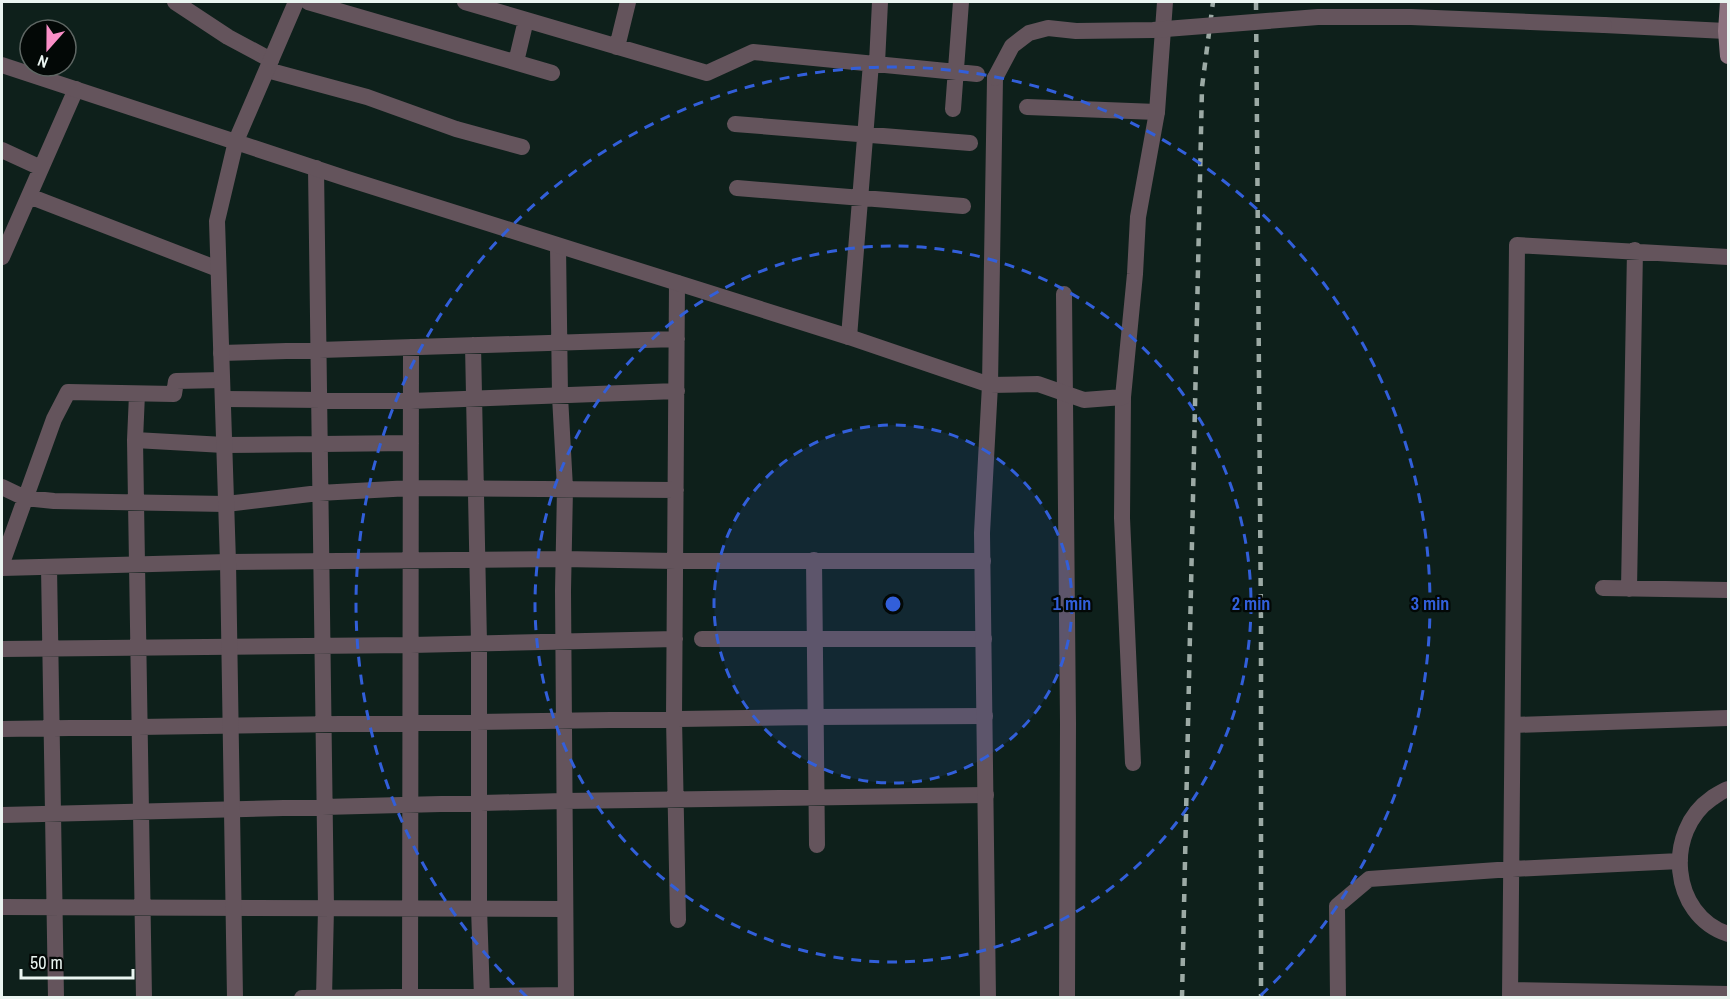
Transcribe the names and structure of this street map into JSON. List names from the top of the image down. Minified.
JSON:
{"scale_bar":"50 m","north":"bottom","rings":["1 min","2 min","3 min"]}
